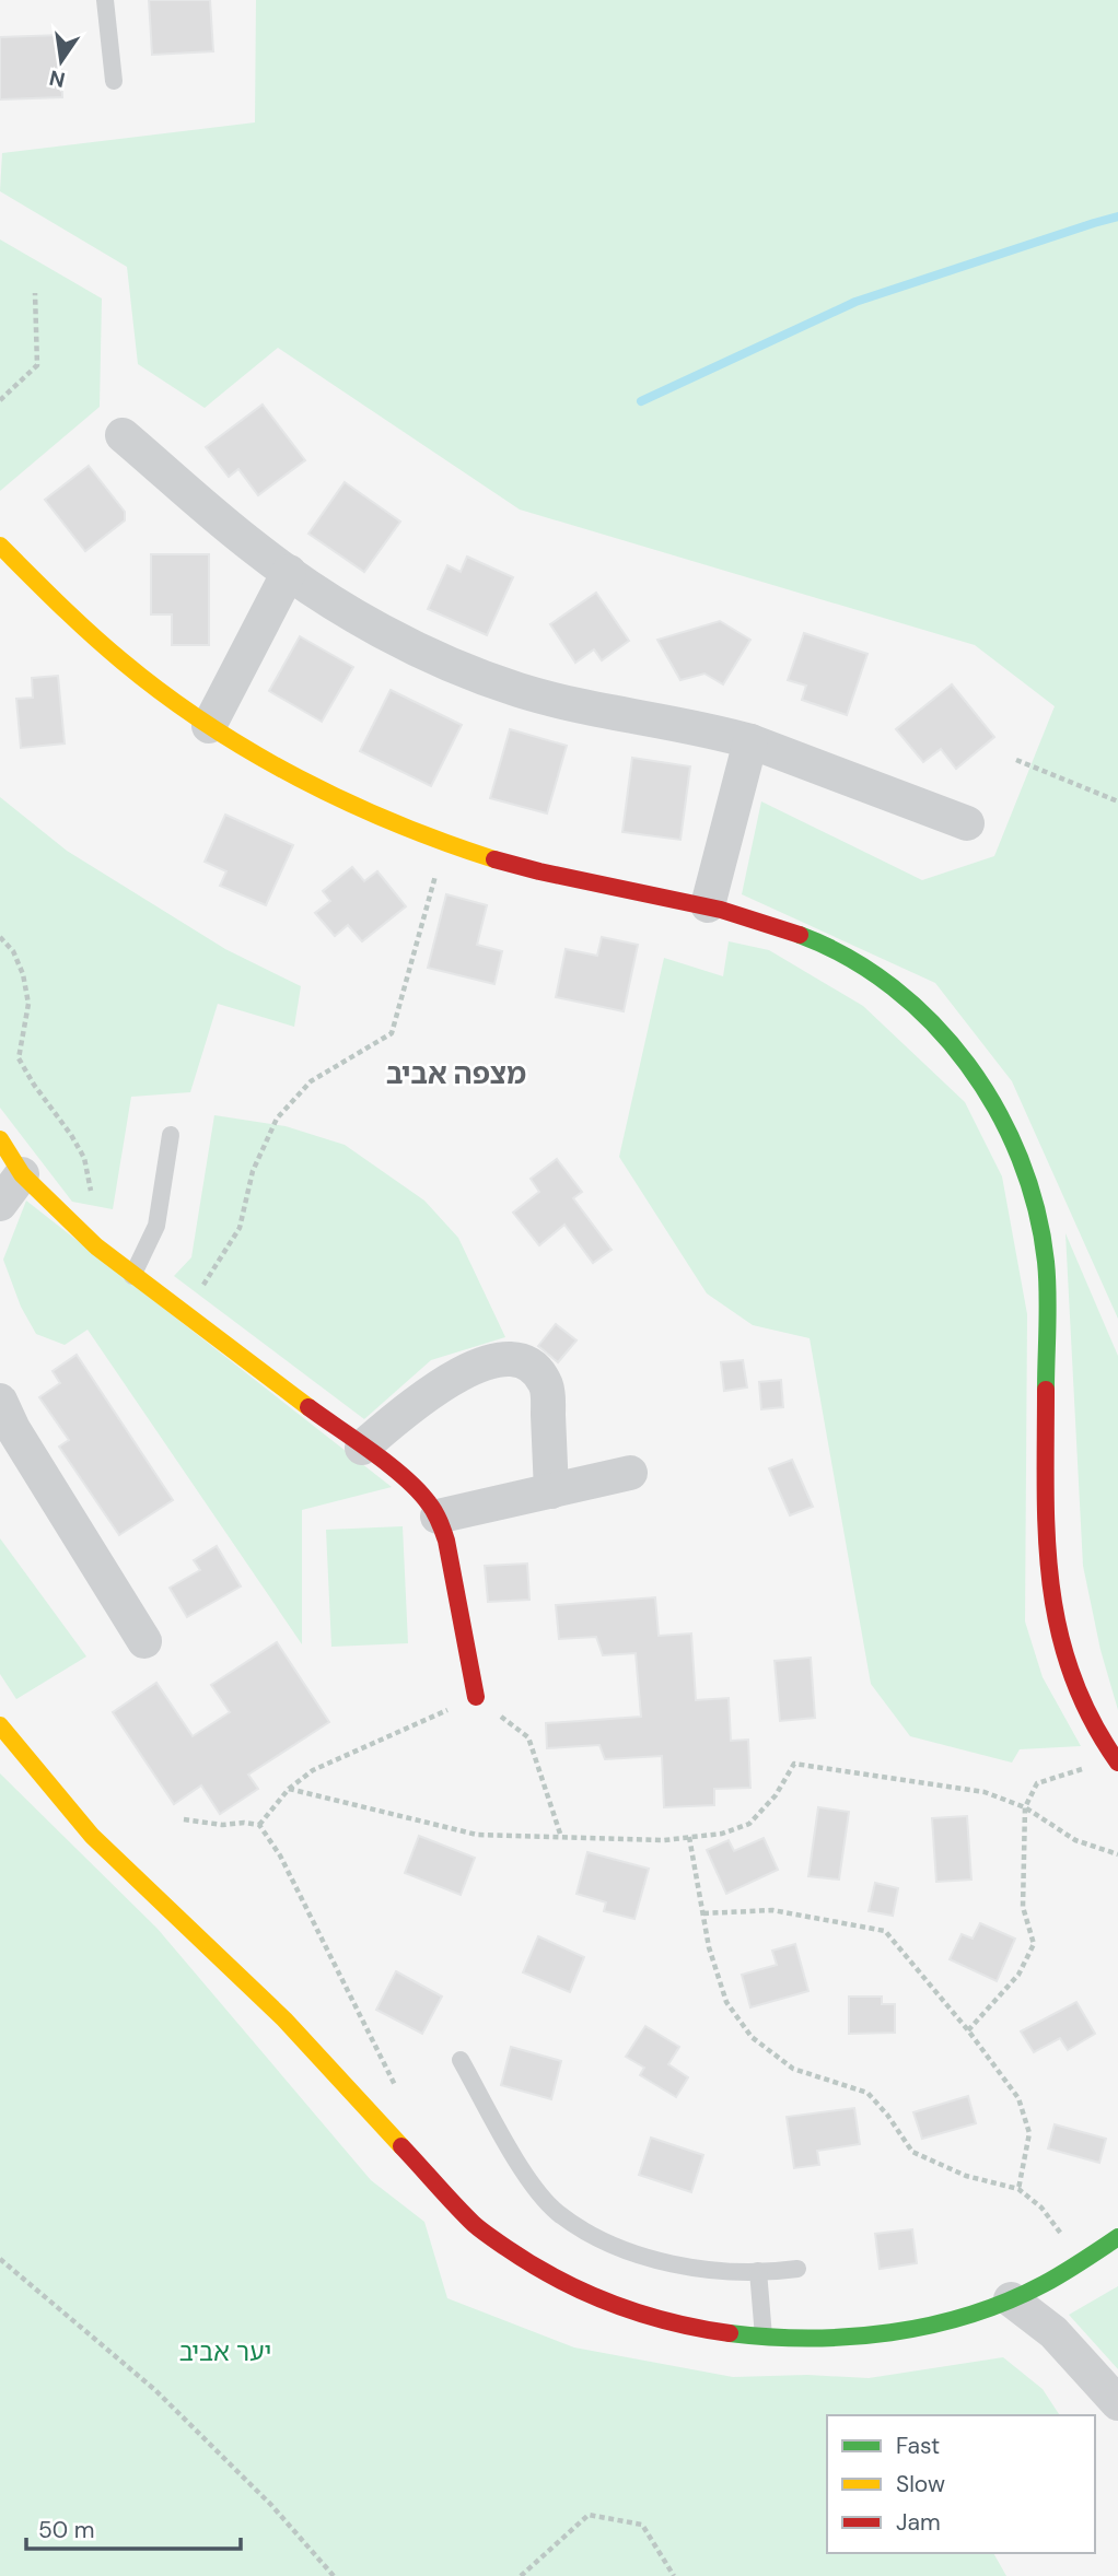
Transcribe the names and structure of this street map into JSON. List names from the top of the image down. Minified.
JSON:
{"districts":["מצפה אביב"],"parks":["יער אביב"],"legend":["Fast","Slow","Jam"],"scale_bar":"50 m","north":"bottom"}
